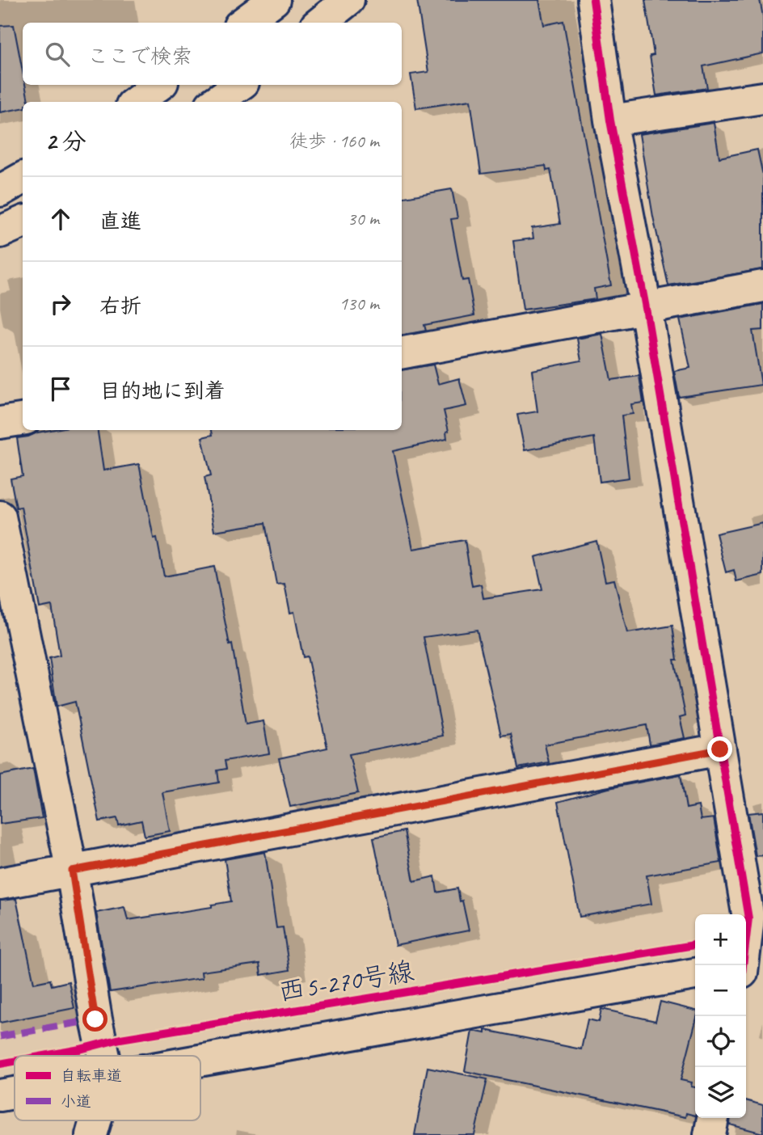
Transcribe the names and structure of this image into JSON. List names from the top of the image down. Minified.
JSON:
{"streets":{"cycle path":["西5-270号線"]},"legend":["自転車道","小道"],"page":{"search":"ここで検索","heading":["2 分","徒歩 · 160 m"],"list":[["直進","30 m"],["右折","130 m"],"目的地に到着"],"map_buttons":["+","−"]}}
